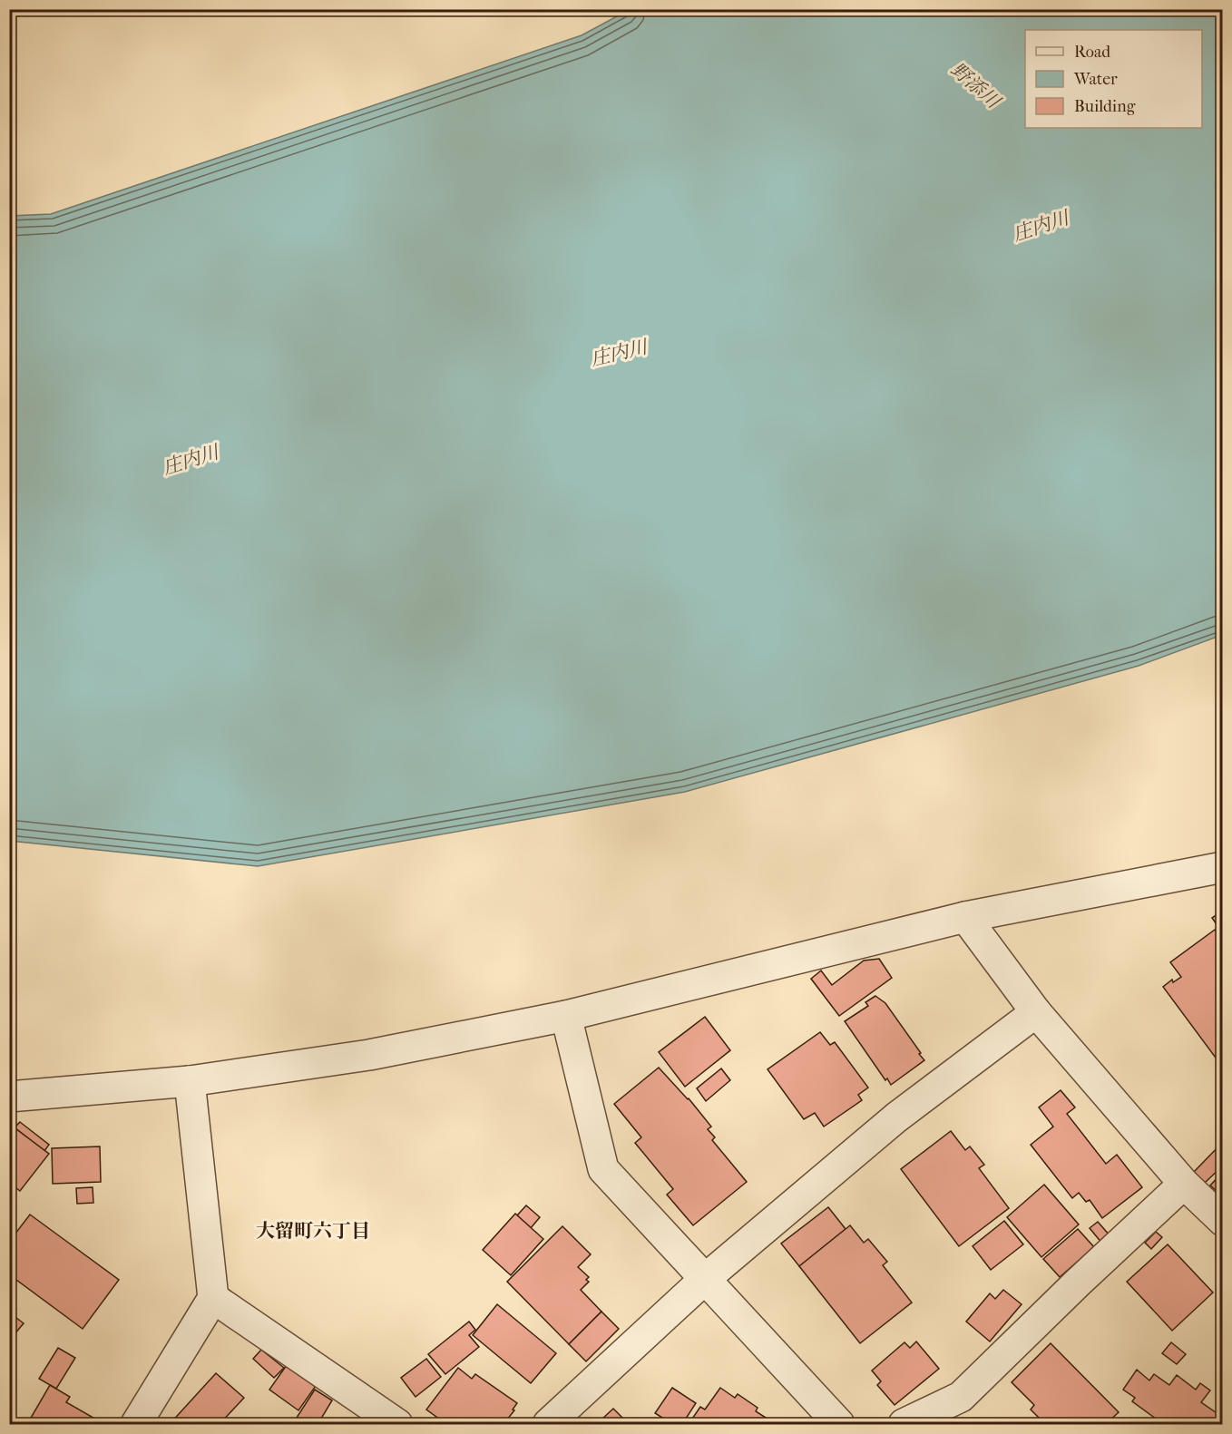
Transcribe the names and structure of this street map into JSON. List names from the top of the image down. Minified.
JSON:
{"districts":["大留町六丁目"],"water":["野添川","庄内川"],"legend":["Road","Water","Building"]}
